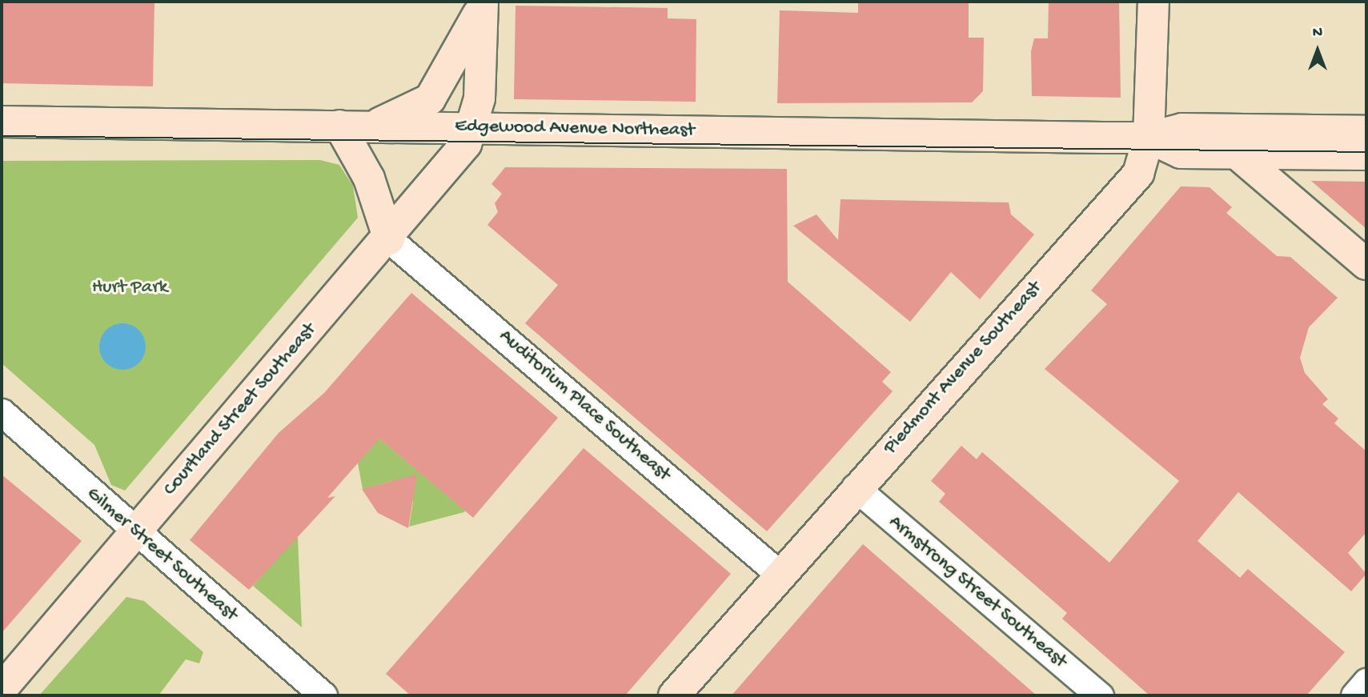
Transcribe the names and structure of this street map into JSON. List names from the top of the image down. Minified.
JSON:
{"streets":{"main road":["Edgewood Avenue Northeast","Piedmont Avenue Southeast","Courtland Street Southeast"],"street":["Auditorium Place Southeast","Gilmer Street Southeast","Armstrong Street Southeast"]},"crossings":[["Edgewood Avenue Northeast","Piedmont Avenue Southeast"],["Edgewood Avenue Northeast","Courtland Street Southeast"],["Piedmont Avenue Southeast","Auditorium Place Southeast"],["Piedmont Avenue Southeast","Armstrong Street Southeast"],["Auditorium Place Southeast","Courtland Street Southeast"],["Courtland Street Southeast","Gilmer Street Southeast"]],"parks":["Hurt Park"],"north":"top"}
